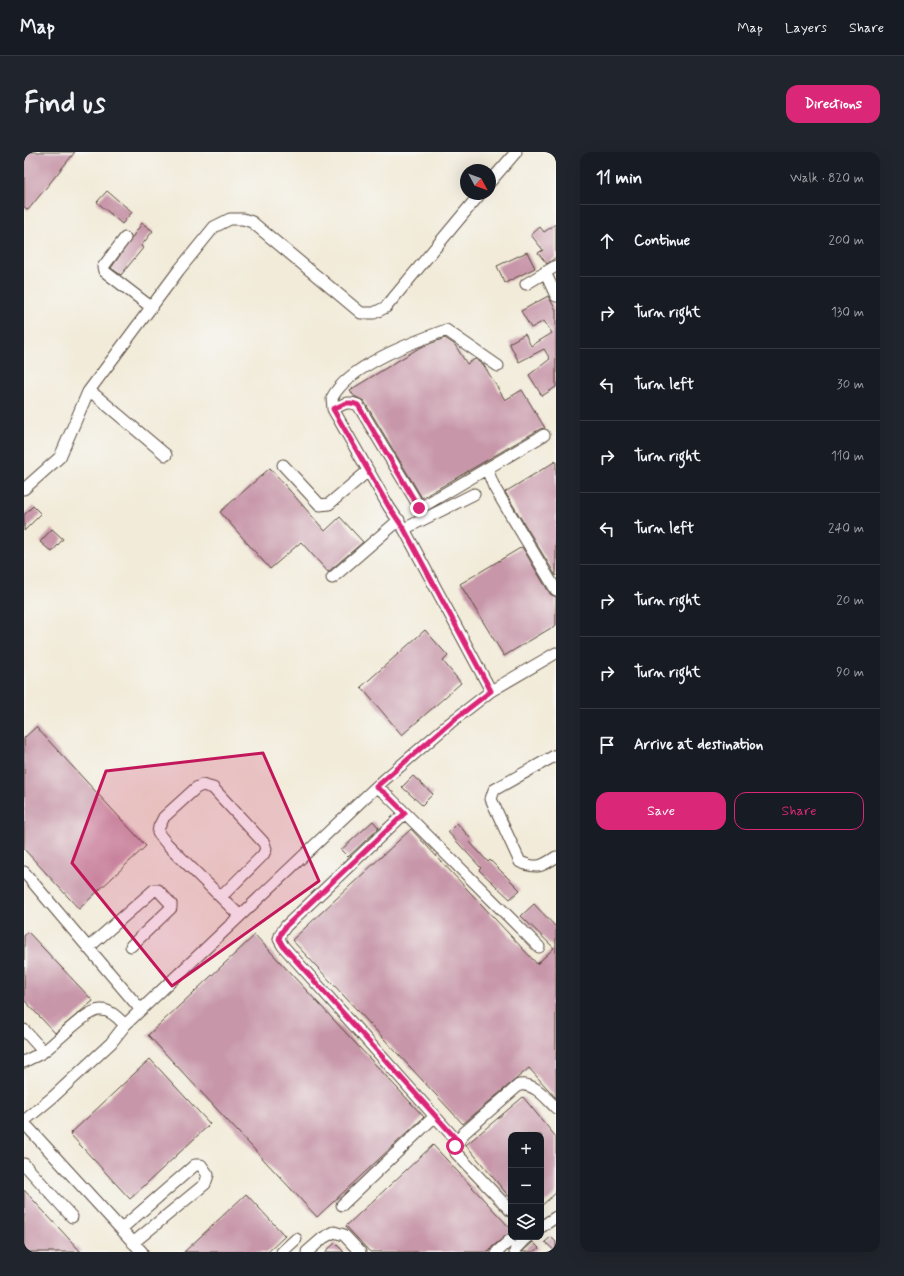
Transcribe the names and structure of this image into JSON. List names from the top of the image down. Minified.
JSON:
{"north":"bottom right","page":{"header":"Map","nav":["Map","Layers","Share"],"buttons":["Directions",["Save","Share"]],"title":"Find us","heading":["11 min","Walk · 820 m"],"list":[["Continue","200 m"],["Turn right","130 m"],["Turn left","30 m"],["Turn right","110 m"],["Turn left","240 m"],["Turn right","20 m"],["Turn right","90 m"],"Arrive at destination"],"map_buttons":["+","−"]}}
